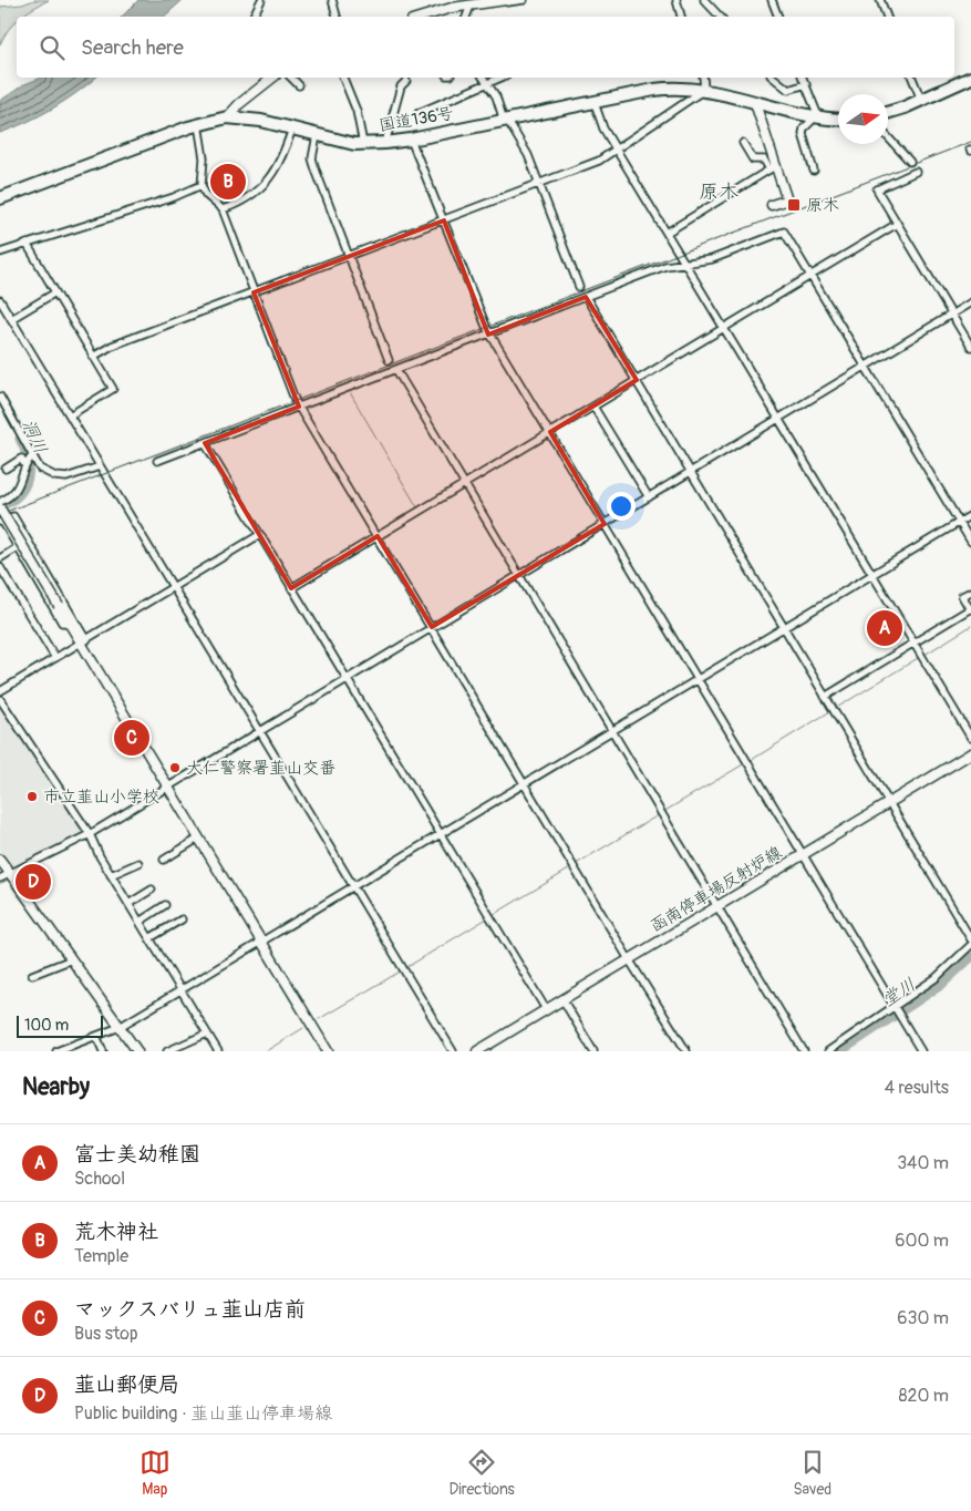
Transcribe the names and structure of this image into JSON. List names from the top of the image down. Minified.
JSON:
{"streets":{"highway":["国道136号"],"main road":["函南停車場反射炉線"]},"districts":["原木"],"water":["洞川","堂川"],"places":{"transit":["原木"],"other":["大仁警察署韮山交番","市立韮山小学校"]},"scale_bar":"100 m","north":"right","page":{"search":"Search here","pins":["B","A","C","D"],"scale":"100 m","heading":["Nearby","4 results"],"list":[{"mark":"A","name":"富士美幼稚園","note":"School","value":"340 m"},{"mark":"B","name":"荒木神社","note":"Temple","value":"600 m"},{"mark":"C","name":"マックスバリュ韮山店前","note":"Bus stop","value":"630 m"},{"mark":"D","name":"韮山郵便局","note":"Public building · 韮山韮山停車場線","value":"820 m"}],"nav":["Map","Directions","Saved"]}}
